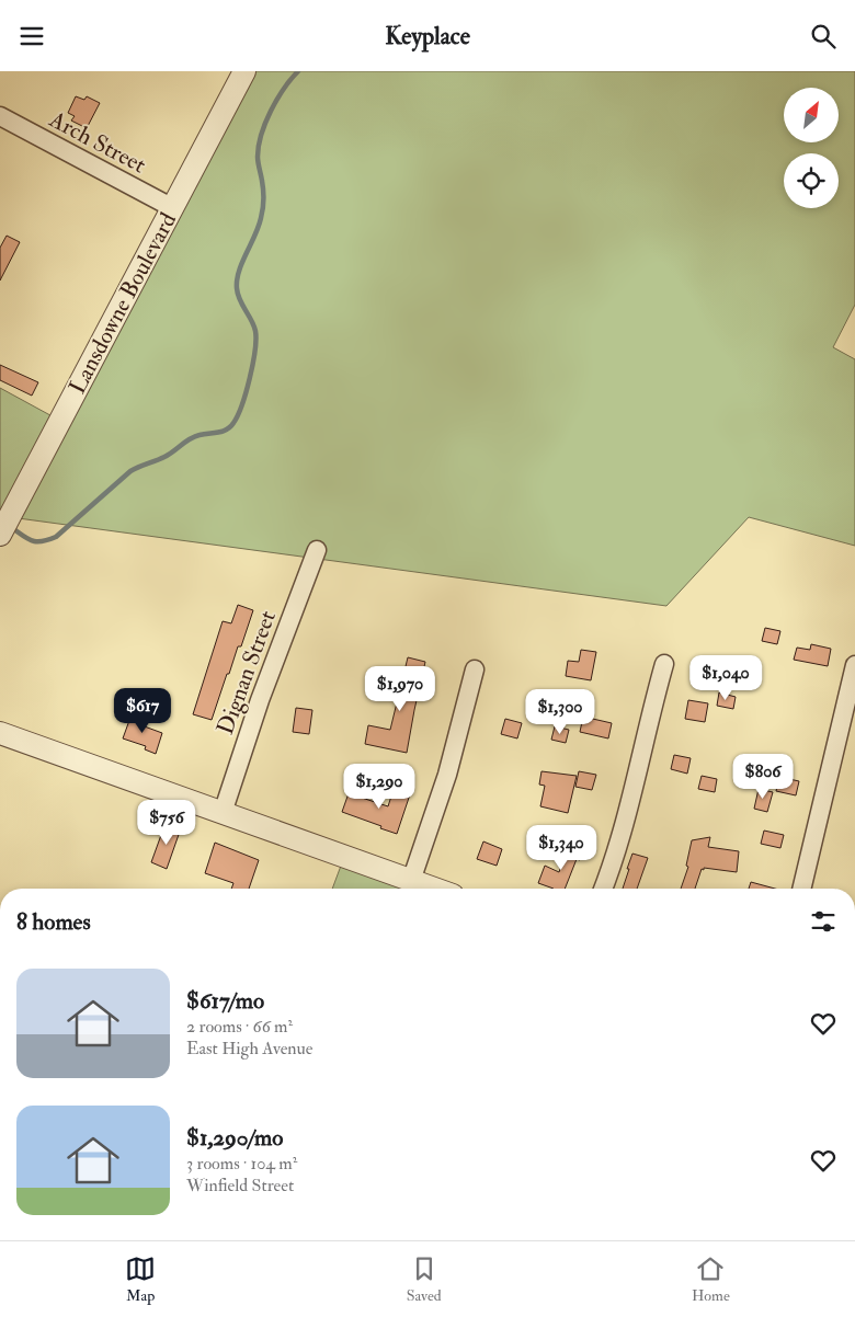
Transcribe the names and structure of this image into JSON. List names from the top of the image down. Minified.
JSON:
{"streets":{"street":["Arch Street","Lansdowne Boulevard","Dignan Street"]},"crossings":[["Arch Street","Lansdowne Boulevard"]],"north":"top right","page":{"header":"Keyplace","price":["$1,040","$1,970","$617","$1,300","$806","$1,290","$756","$1,340"],"heading":"8 homes","list":[{"name":"$617/mo","note":"2 rooms · 66 m² · East High Avenue"},{"name":"$1,290/mo","note":"3 rooms · 104 m² · Winfield Street"}],"tabs":["Map","Saved","Home"]}}
